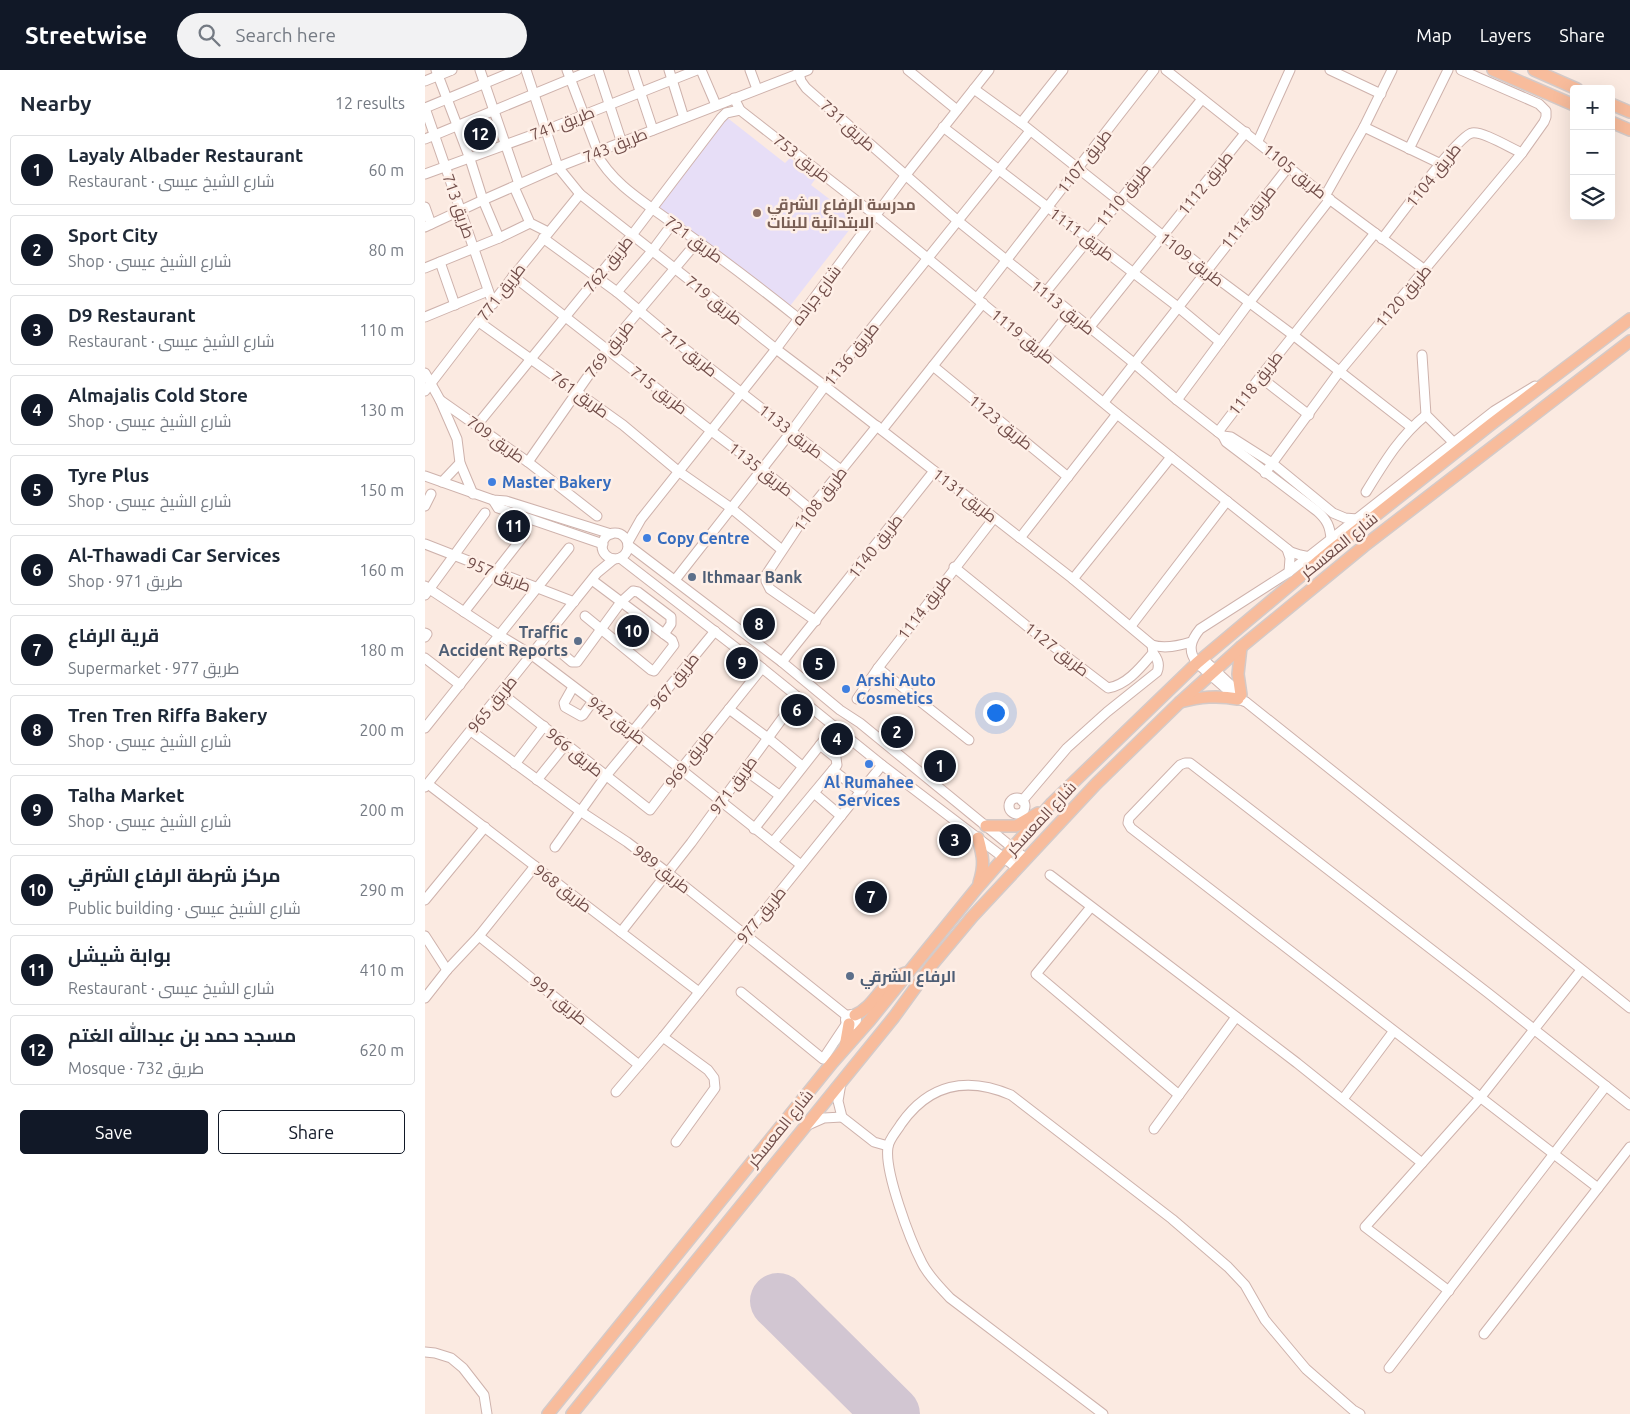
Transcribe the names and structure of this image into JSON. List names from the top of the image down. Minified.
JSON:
{"streets":{"main road":["شارع المعسكر"],"street":["طريق 741","طريق 731","طريق 743","طريق 753","طريق 1107","طريق 1105","طريق 1104","طريق 1112","طريق 1110","طريق 713","طريق 1114","طريق 1111","طريق 721","طريق 1109","طريق 762","طريق 771","شارع جراده","طريق 1120","طريق 719","طريق 1113","طريق 1119","طريق 769","طريق 717","طريق 1136","طريق 1118","طريق 715","طريق 761","طريق 1123","طريق 1133","طريق 709","طريق 1135","طريق 1131","طريق 1108","طريق 1140","طريق 957","طريق 1127","طريق 967","طريق 965","طريق 942","طريق 966","طريق 969","طريق 971","طريق 989","طريق 968","طريق 977","طريق 991"]},"crossings":[["طريق 741","طريق 713"],["طريق 741","طريق 721"],["طريق 741","طريق 719"],["طريق 731","طريق 743"],["طريق 731","شارع جراده"],["طريق 731","طريق 1113"],["طريق 743","طريق 753"],["طريق 743","طريق 713"],["طريق 743","طريق 721"],["طريق 743","طريق 719"],["طريق 753","طريق 762"],["طريق 753","شارع جراده"],["طريق 753","طريق 1119"],["طريق 1107","طريق 1111"],["طريق 1107","طريق 1109"],["طريق 1107","طريق 1113"],["طريق 1107","طريق 1119"],["طريق 1105","طريق 1104"],["طريق 1105","طريق 1112"],["طريق 1105","طريق 1110"],["طريق 1105","طريق 1114"],["طريق 1105","طريق 1120"],["طريق 1104","طريق 1109"],["طريق 1104","طريق 1120"],["طريق 1104","طريق 1118"],["طريق 1112","طريق 1111"],["طريق 1112","طريق 1109"],["طريق 1112","طريق 1113"],["طريق 1110","طريق 1111"],["طريق 1110","طريق 1109"],["طريق 1110","طريق 1113"],["طريق 713","طريق 771"],["طريق 1114","طريق 1111"],["طريق 1114","طريق 1109"],["طريق 1114","طريق 1113"],["طريق 1114","طريق 1131"],["طريق 1114","طريق 1127"],["طريق 1111","شارع جراده"],["طريق 1111","طريق 1136"],["طريق 721","طريق 762"],["طريق 721","شارع جراده"],["طريق 721","طريق 769"],["طريق 1109","شارع جراده"],["طريق 1109","طريق 1120"],["طريق 1109","طريق 1136"],["طريق 1109","طريق 1118"],["طريق 762","طريق 719"],["طريق 762","طريق 717"],["طريق 762","طريق 715"],["طريق 762","طريق 761"],["طريق 762","طريق 709"],["طريق 771","طريق 719"],["طريق 771","طريق 717"],["طريق 771","طريق 715"],["طريق 771","طريق 761"],["طريق 771","طريق 709"],["شارع جراده","طريق 719"],["شارع جراده","طريق 1113"],["شارع جراده","طريق 1119"],["شارع جراده","طريق 717"],["شارع جراده","طريق 715"],["شارع جراده","طريق 761"],["شارع جراده","طريق 1133"],["شارع جراده","طريق 1135"],["شارع جراده","طريق 1131"],["طريق 1120","طريق 1113"],["طريق 719","طريق 769"],["طريق 719","طريق 1131"],["طريق 1113","طريق 1136"],["طريق 1113","طريق 1118"],["طريق 1119","طريق 1136"],["طريق 769","طريق 717"],["طريق 769","طريق 715"],["طريق 769","طريق 761"],["طريق 769","طريق 709"],["طريق 717","طريق 1133"],["طريق 1136","طريق 761"],["طريق 1136","طريق 1133"],["طريق 1136","طريق 1135"],["طريق 1136","طريق 1131"],["طريق 715","طريق 1135"],["طريق 761","طريق 1108"],["طريق 1133","طريق 1108"],["طريق 1135","طريق 1108"],["طريق 1131","طريق 1108"],["طريق 1131","طريق 1140"],["طريق 1108","طريق 1140"],["طريق 957","طريق 965"],["طريق 967","طريق 942"],["طريق 967","طريق 966"],["طريق 967","طريق 989"],["طريق 965","طريق 942"],["طريق 965","طريق 966"],["طريق 965","طريق 989"],["طريق 965","طريق 968"],["طريق 942","طريق 969"],["طريق 942","طريق 971"],["طريق 942","طريق 977"],["طريق 966","طريق 969"],["طريق 971","طريق 989"],["طريق 971","طريق 968"],["طريق 989","طريق 977"],["طريق 968","طريق 977"],["طريق 977","طريق 991"]],"places":["مدرسة الرفاع الشرقي الابتدائية للبنات","Master Bakery","Copy Centre","Ithmaar Bank","Traffic Accident Reports","Arshi Auto Cosmetics","Al Rumahee Services","الرفاع الشرقي"],"page":{"header":"Streetwise","search":"Search here","nav":["Map","Layers","Share"],"heading":["Nearby","12 results"],"map_buttons":["+","−"],"pins":["12","11","8","10","9","5","6","2","4","1","3","7"],"list":[{"mark":"1","name":"Layaly Albader Restaurant","note":"Restaurant · شارع الشيخ عيسى","value":"60 m"},{"mark":"2","name":"Sport City","note":"Shop · شارع الشيخ عيسى","value":"80 m"},{"mark":"3","name":"D9 Restaurant","note":"Restaurant · شارع الشيخ عيسى","value":"110 m"},{"mark":"4","name":"Almajalis Cold Store","note":"Shop · شارع الشيخ عيسى","value":"130 m"},{"mark":"5","name":"Tyre Plus","note":"Shop · شارع الشيخ عيسى","value":"150 m"},{"mark":"6","name":"Al-Thawadi Car Services","note":"Shop · طريق 971","value":"160 m"},{"mark":"7","name":"قرية الرفاع","note":"Supermarket · طريق 977","value":"180 m"},{"mark":"8","name":"Tren Tren Riffa Bakery","note":"Shop · شارع الشيخ عيسى","value":"200 m"},{"mark":"9","name":"Talha Market","note":"Shop · شارع الشيخ عيسى","value":"200 m"},{"mark":"10","name":"مركز شرطة الرفاع الشرقي","note":"Public building · شارع الشيخ عيسى","value":"290 m"},{"mark":"11","name":"بوابة شيشل","note":"Restaurant · شارع الشيخ عيسى","value":"410 m"},{"mark":"12","name":"مسجد حمد بن عبدالله الغتم","note":"Mosque · طريق 732","value":"620 m"}],"buttons":["Save","Share"]}}
